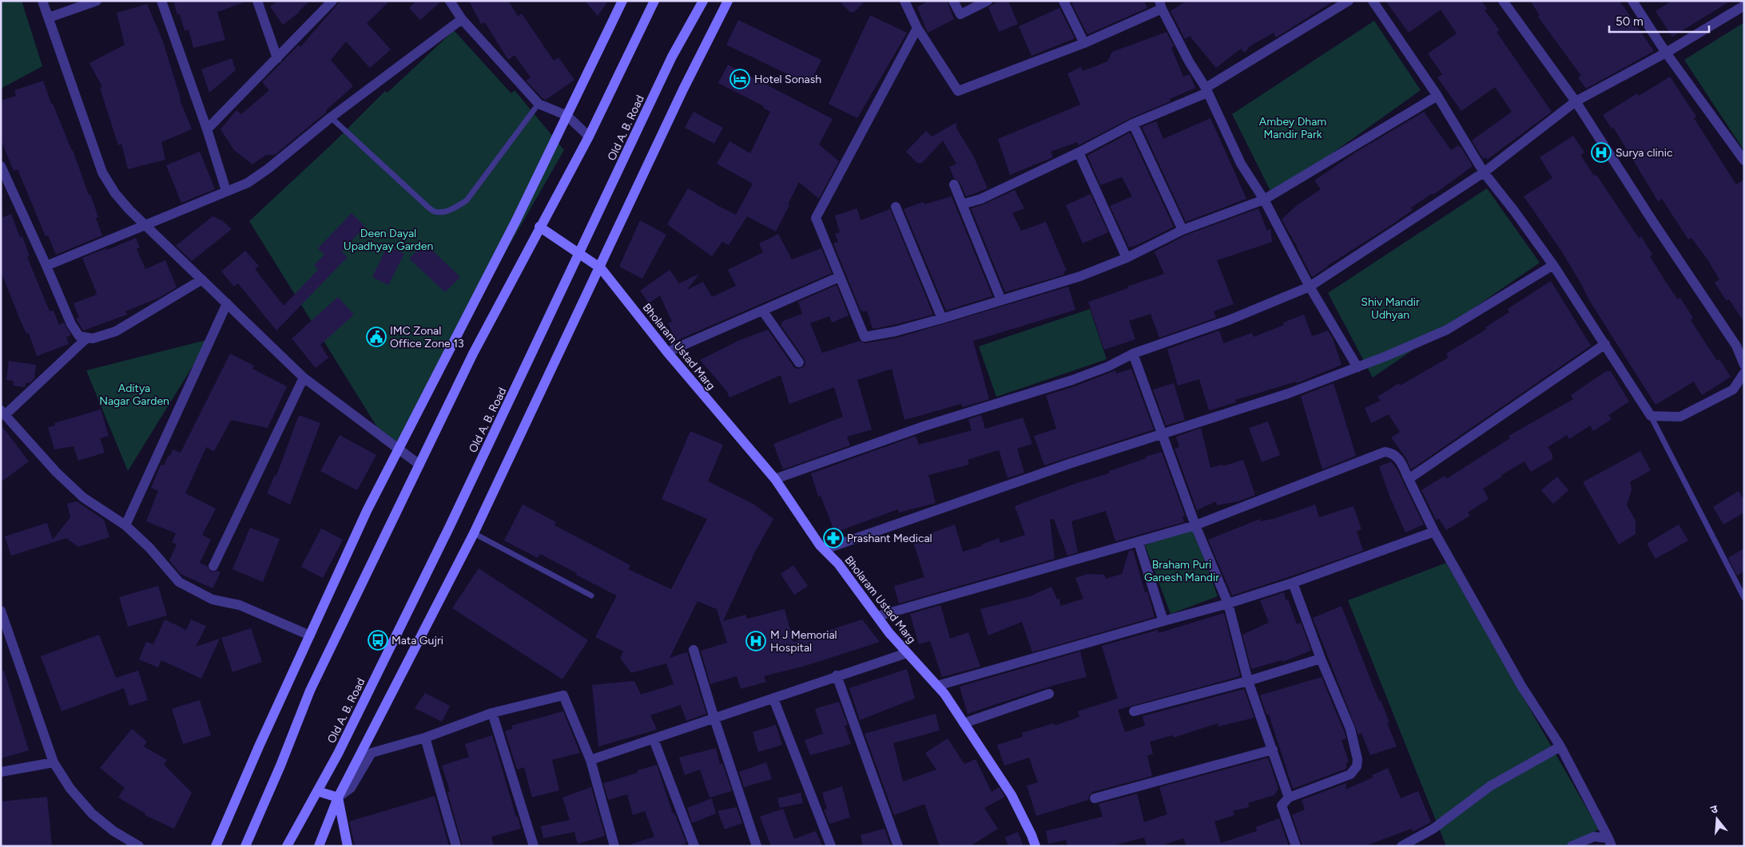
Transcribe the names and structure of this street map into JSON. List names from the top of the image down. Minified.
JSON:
{"streets":{"street":["Old A. B. Road","Bholaram Ustad Marg"]},"crossings":[["Old A. B. Road","Bholaram Ustad Marg"]],"parks":["Ambey Dham Mandir Park","Deen Dayal Upadhyay Garden","Shiv Mandir Udhyan","Aditya Nagar Garden","Braham Puri Ganesh Mandir"],"places":{"hotel":["Hotel Sonash"],"hospital":["Surya clinic","M J Memorial Hospital"],"public building":["IMC Zonal Office Zone 13"],"pharmacy":["Prashant Medical"],"bus stop":["Mata Gujri"]},"scale_bar":"50 m","north":"top"}
